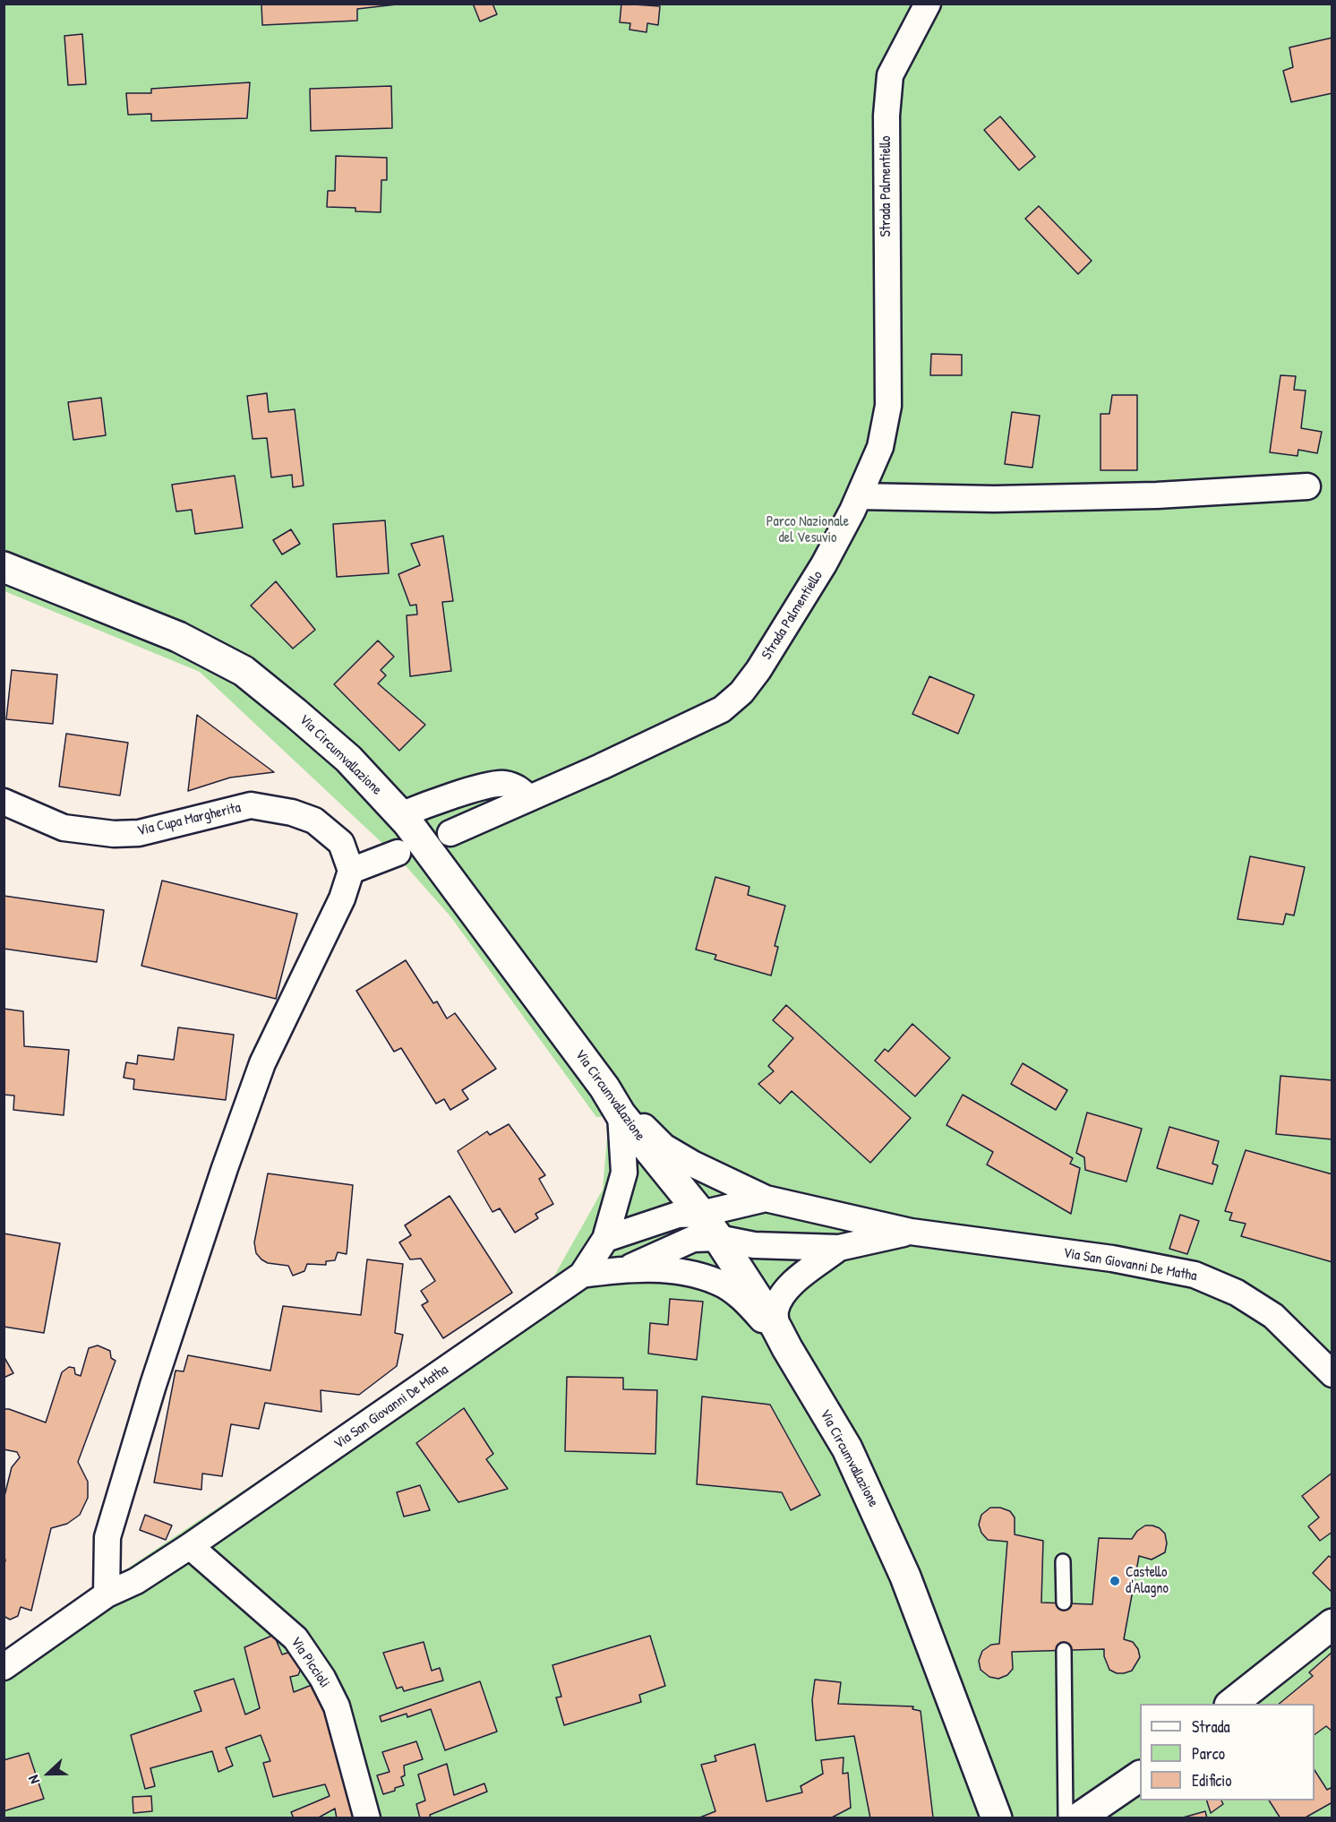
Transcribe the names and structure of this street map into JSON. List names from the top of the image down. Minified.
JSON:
{"streets":{"main road":["Via Circumvallazione"],"street":["Strada Palmentiello","Via Cupa Margherita","Via San Giovanni De Matha","Via Piccioli"]},"crossings":[["Via Circumvallazione","Via San Giovanni De Matha"],["Via San Giovanni De Matha","Via Piccioli"]],"parks":["Parco Nazionale del Vesuvio"],"places":["Castello d'Alagno"],"legend":["Strada","Parco","Edificio"],"north":"left"}
